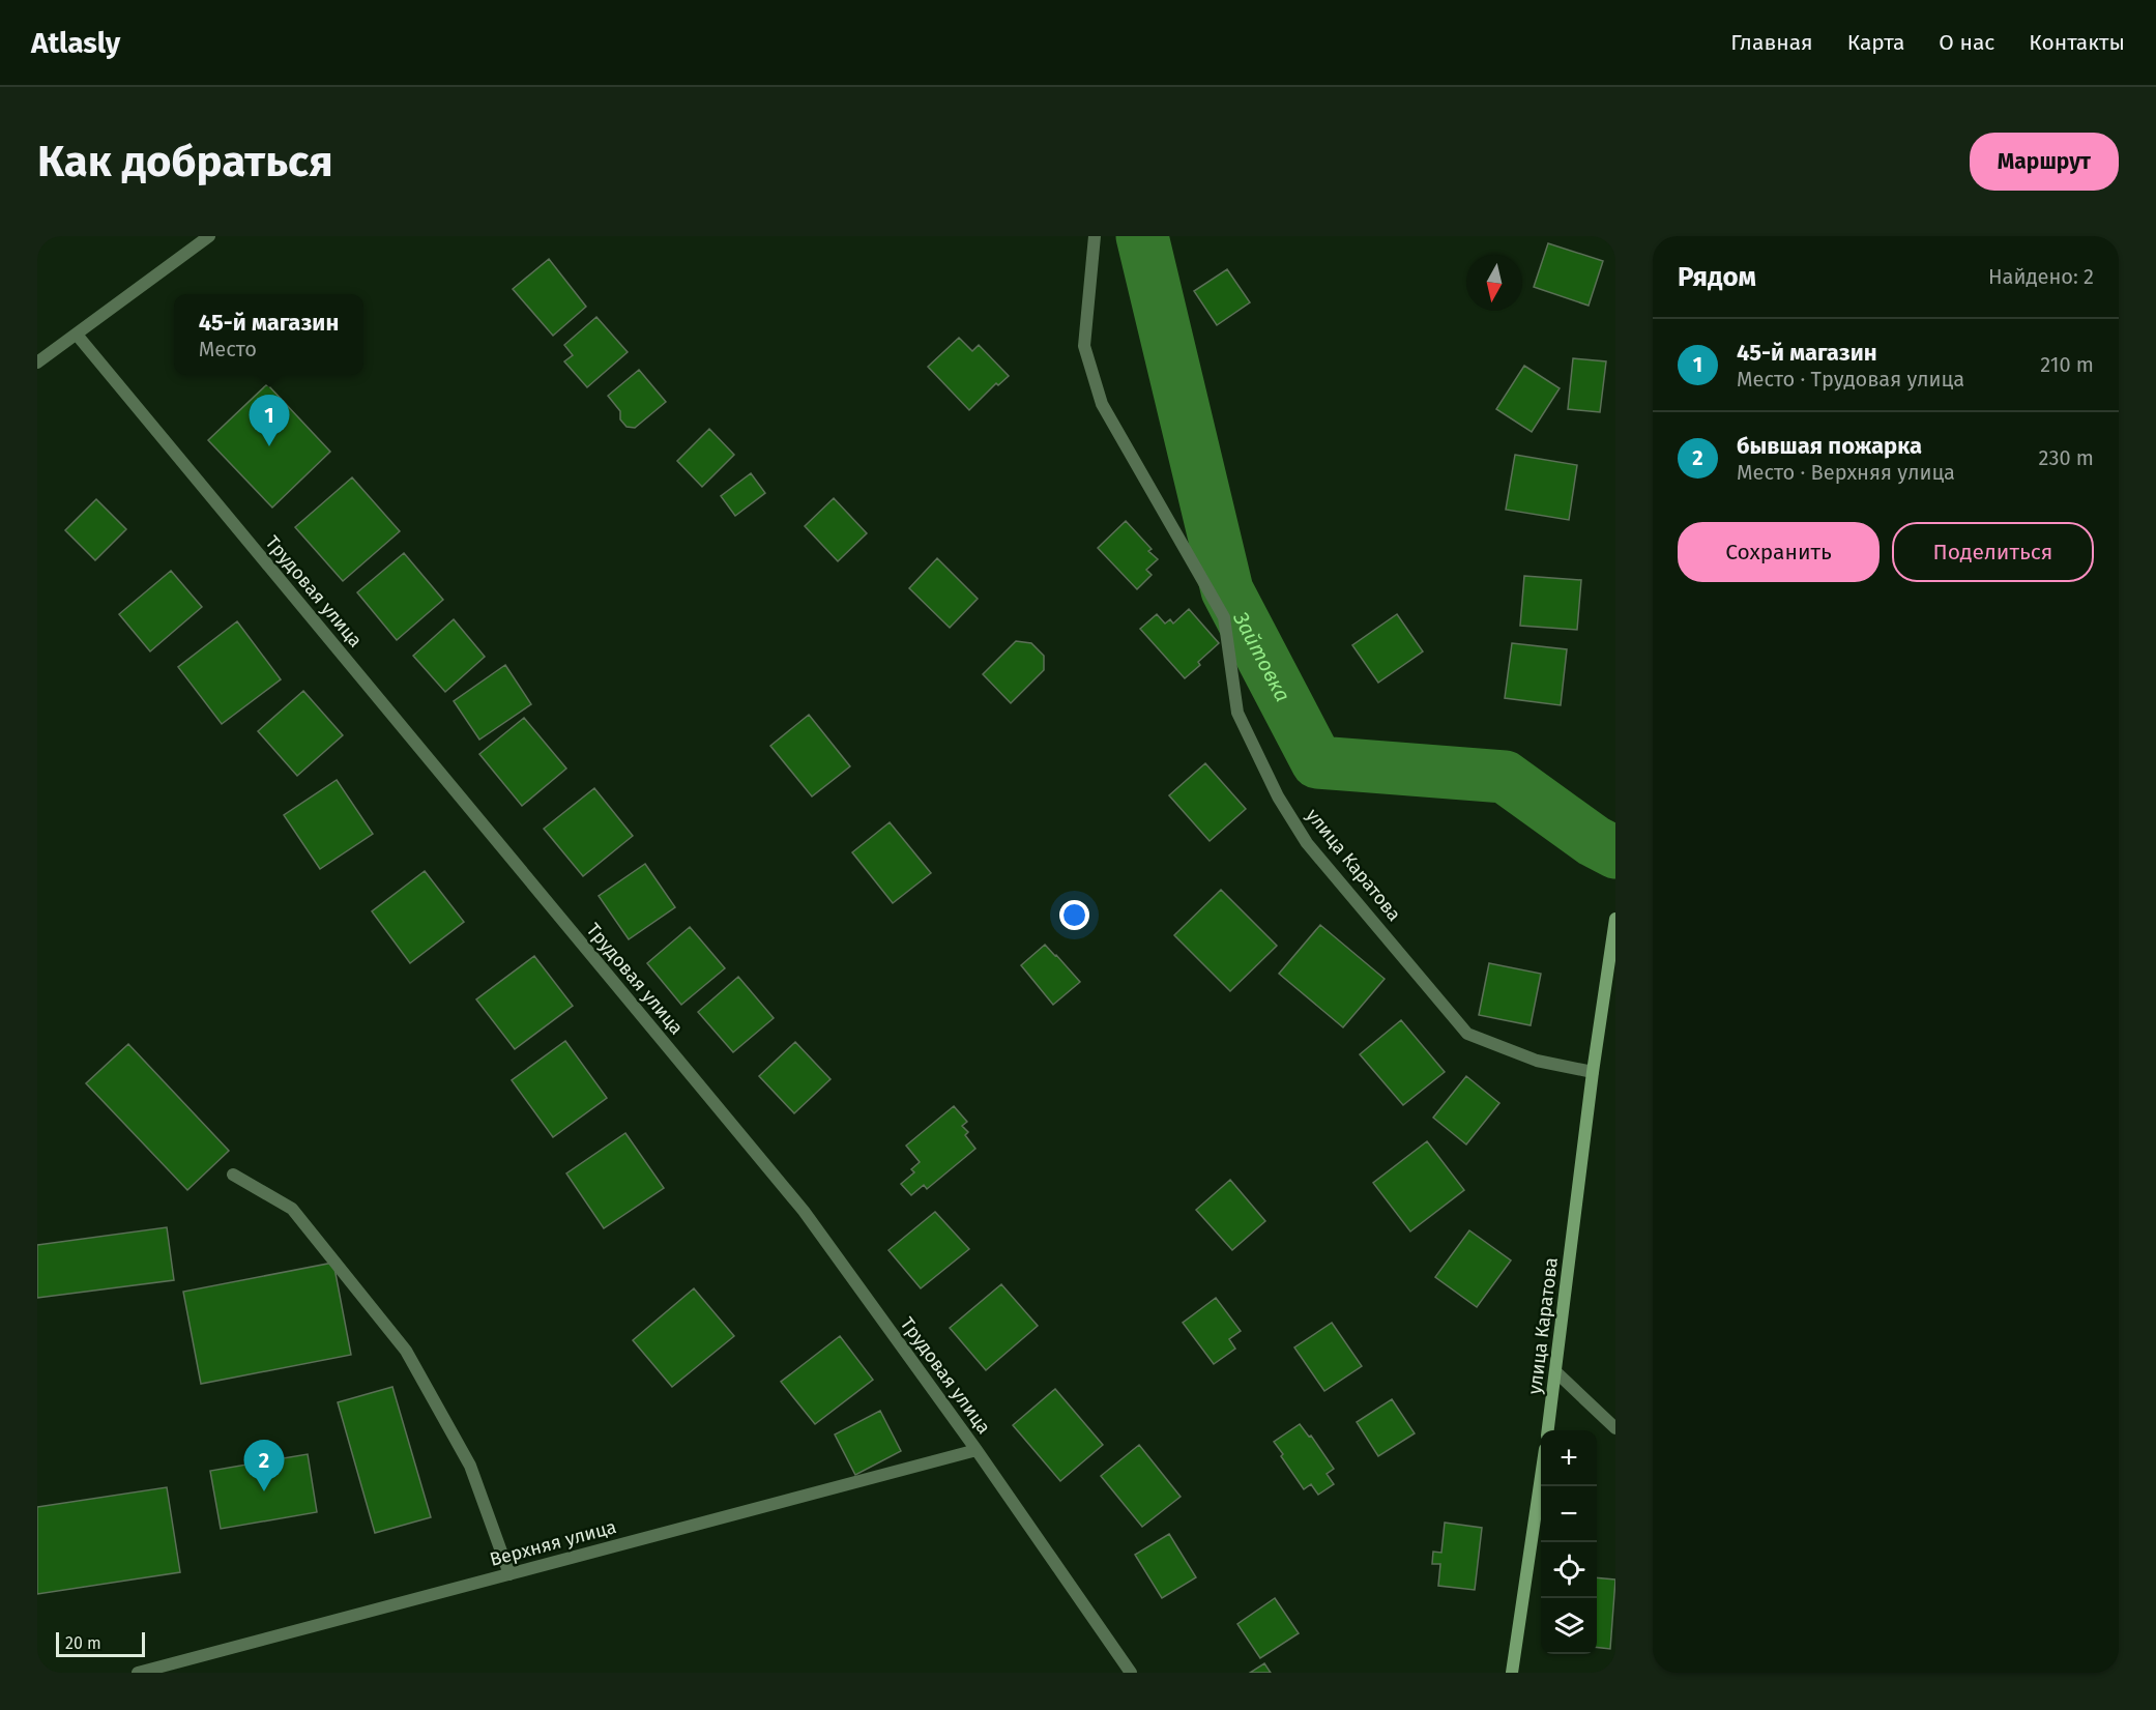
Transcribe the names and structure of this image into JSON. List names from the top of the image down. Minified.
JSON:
{"streets":{"main road":["улица Каратова"],"street":["Трудовая улица","Верхняя улица"]},"crossings":[["Трудовая улица","Верхняя улица"]],"water":["Зайтовка"],"scale_bar":"20 m","north":"bottom","page":{"header":"Atlasly","nav":["Главная","Карта","О нас","Контакты"],"buttons":["Маршрут",["Сохранить","Поделиться"]],"title":"Как добраться","heading":["Рядом","Найдено: 2"],"popup":["45-й магазин","Место"],"list":[{"mark":"1","name":"45-й магазин","note":"Место · Трудовая улица","value":"210 m"},{"mark":"2","name":"бывшая пожарка","note":"Место · Верхняя улица","value":"230 m"}],"pins":["1","2"],"map_buttons":["+","−"],"scale":"20 m"}}
